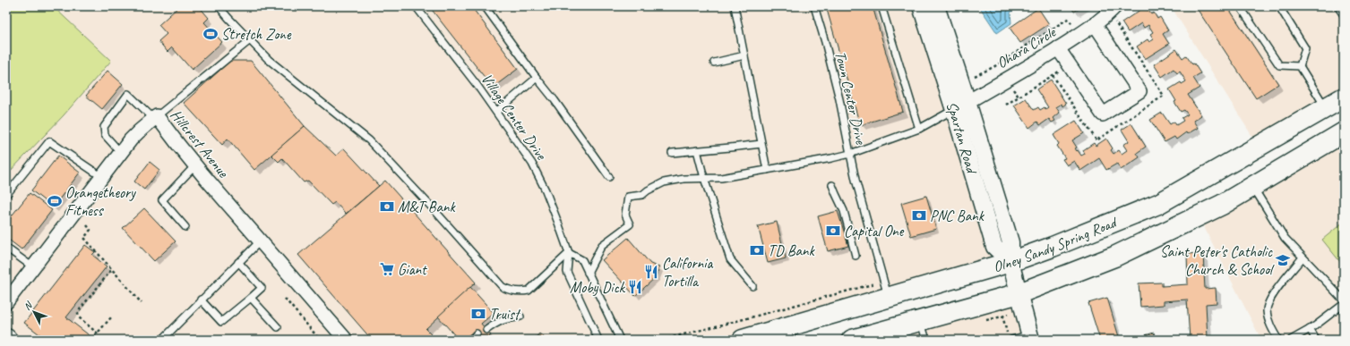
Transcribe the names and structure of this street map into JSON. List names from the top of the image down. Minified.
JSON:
{"streets":{"main road":["Olney Sandy Spring Road"],"street":["Ohara Circle","Spartan Road","Hillcrest Avenue"],"lane":["Town Center Drive","Village Center Drive"]},"crossings":[["Ohara Circle","Town Center Drive"],["Ohara Circle","Spartan Road"],["Town Center Drive","Spartan Road"],["Spartan Road","Olney Sandy Spring Road"]],"places":{"sports":["Stretch Zone","Orangetheory Fitness"],"bank":["M&T Bank","PNC Bank","Capital One","TD Bank","Truist"],"school or university":["Saint Peter's Catholic Church & School"],"supermarket":["Giant"],"restaurant":["California Tortilla","Moby Dick"]},"north":"top left"}
